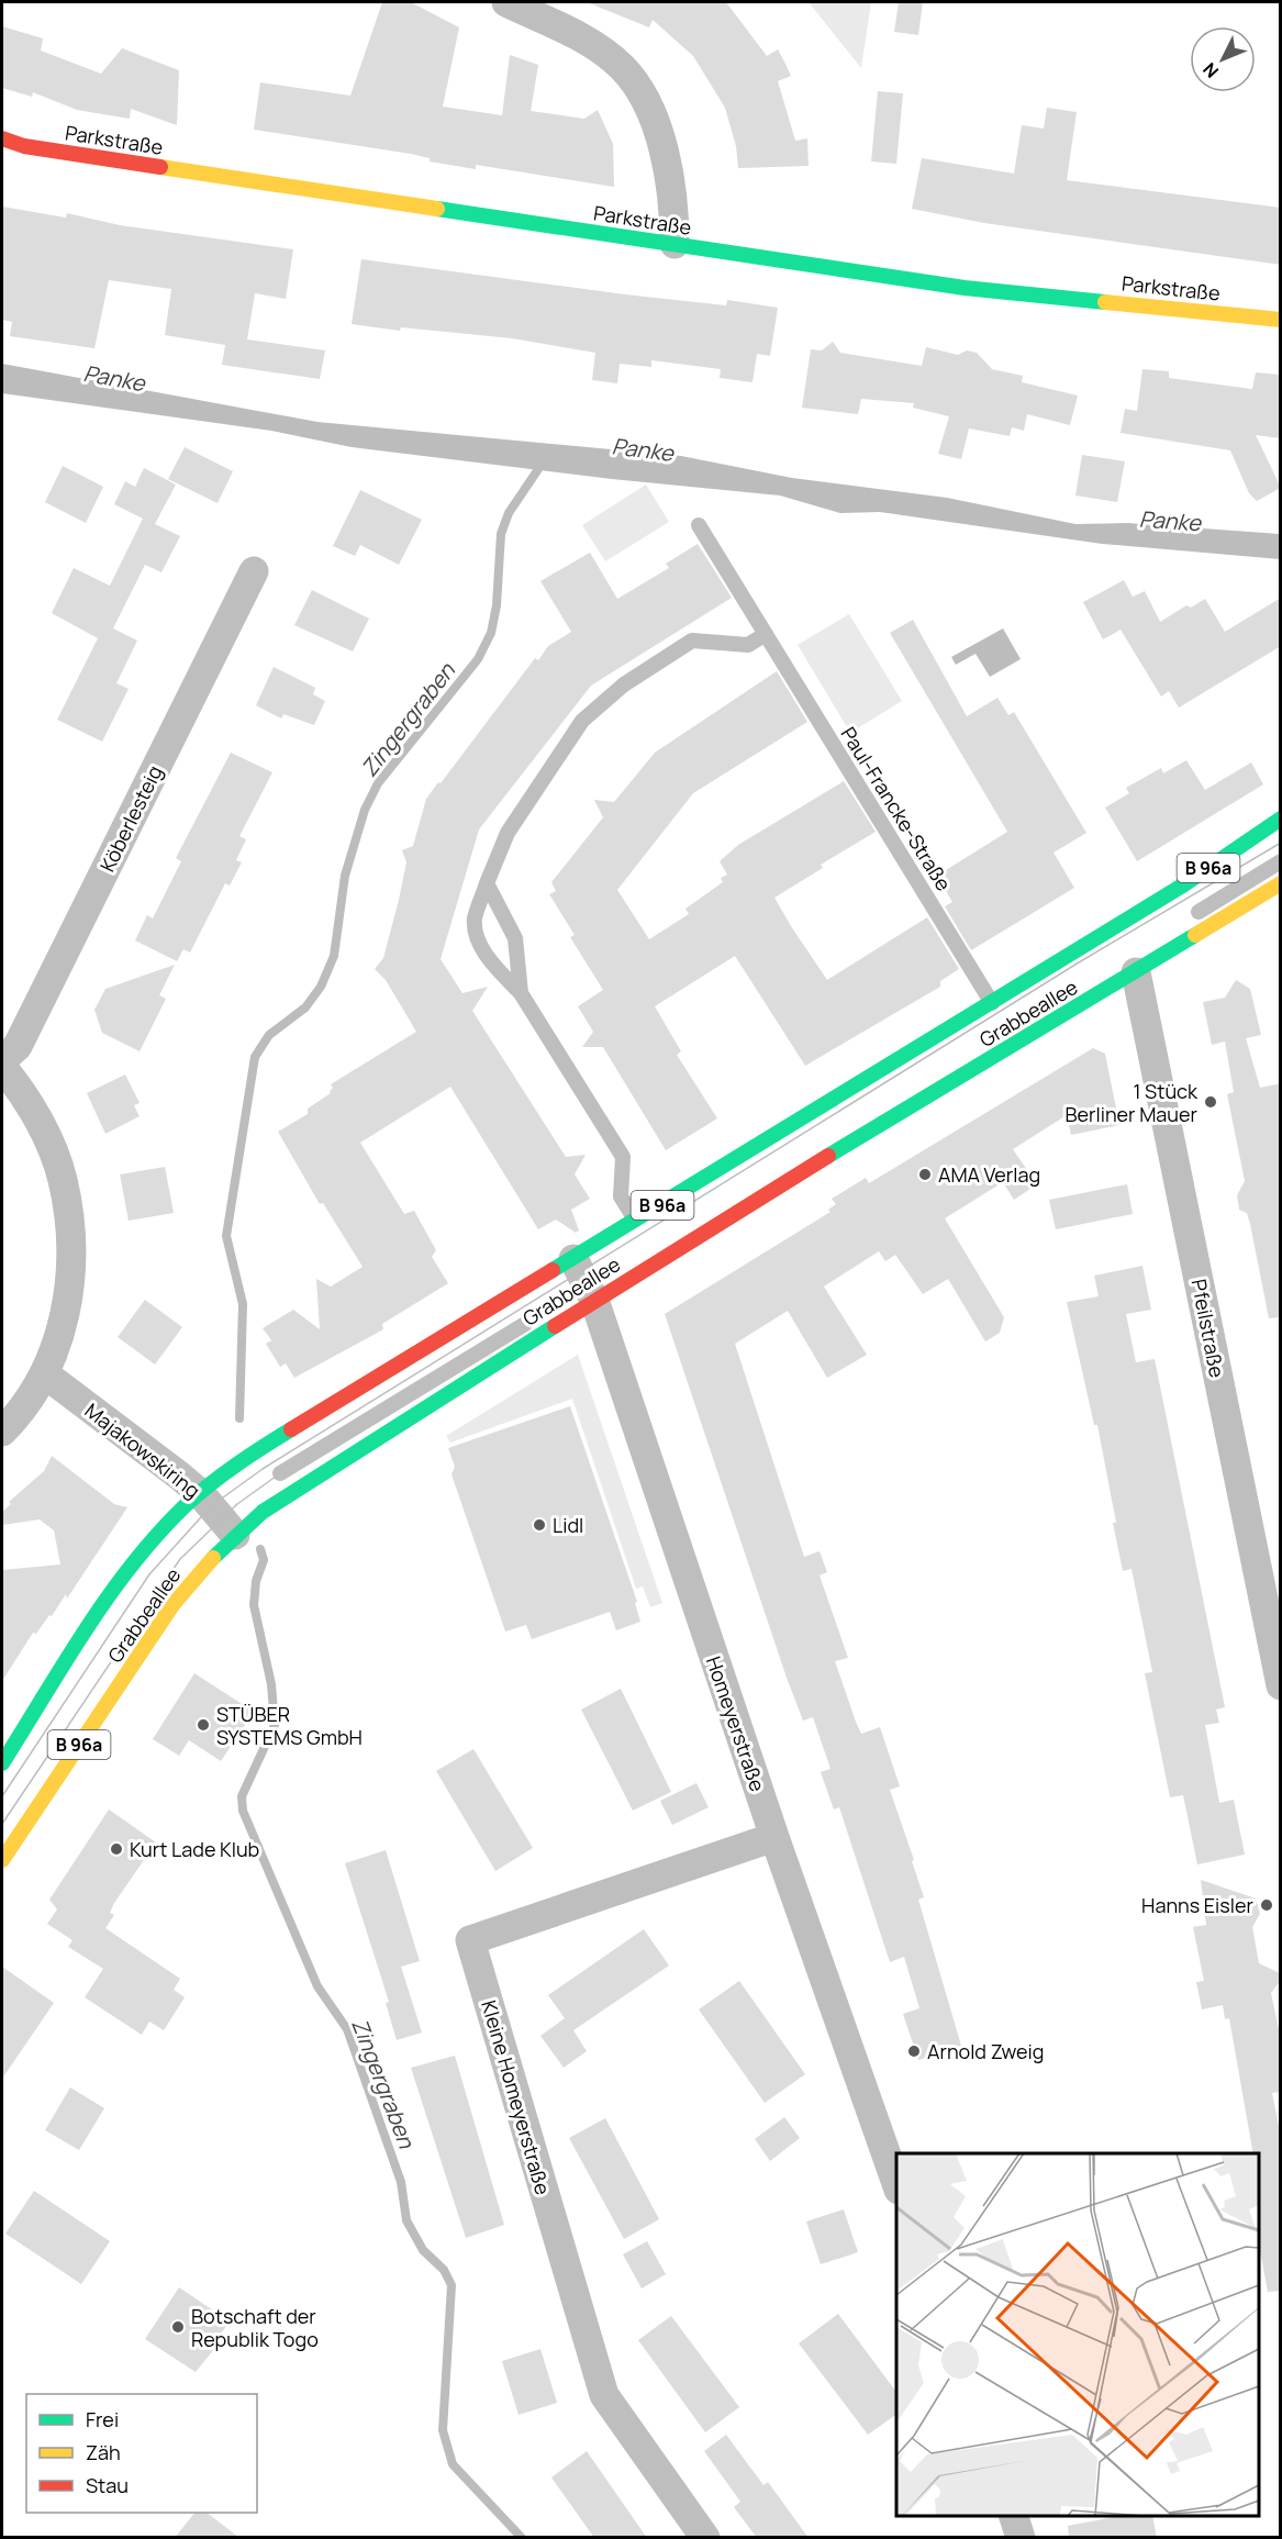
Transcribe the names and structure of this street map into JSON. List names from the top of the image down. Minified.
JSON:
{"streets":{"main road":["Parkstraße","B 96a","Grabbeallee"],"street":["Köberlesteig","Pfeilstraße","Majakowskiring","Homeyerstraße","Kleine Homeyerstraße"],"lane":["Paul-Francke-Straße"]},"crossings":[["Paul-Francke-Straße","Grabbeallee"],["Grabbeallee","Pfeilstraße"],["Grabbeallee","Majakowskiring"],["Grabbeallee","Homeyerstraße"],["Homeyerstraße","Kleine Homeyerstraße"]],"water":["Panke","Zingergraben"],"places":["1 Stück Berliner Mauer","AMA Verlag","Lidl","STÜBER SYSTEMS GmbH","Kurt Lade Klub","Hanns Eisler","Arnold Zweig","Botschaft der Republik Togo"],"legend":["Frei","Zäh","Stau"],"north":"bottom left"}
